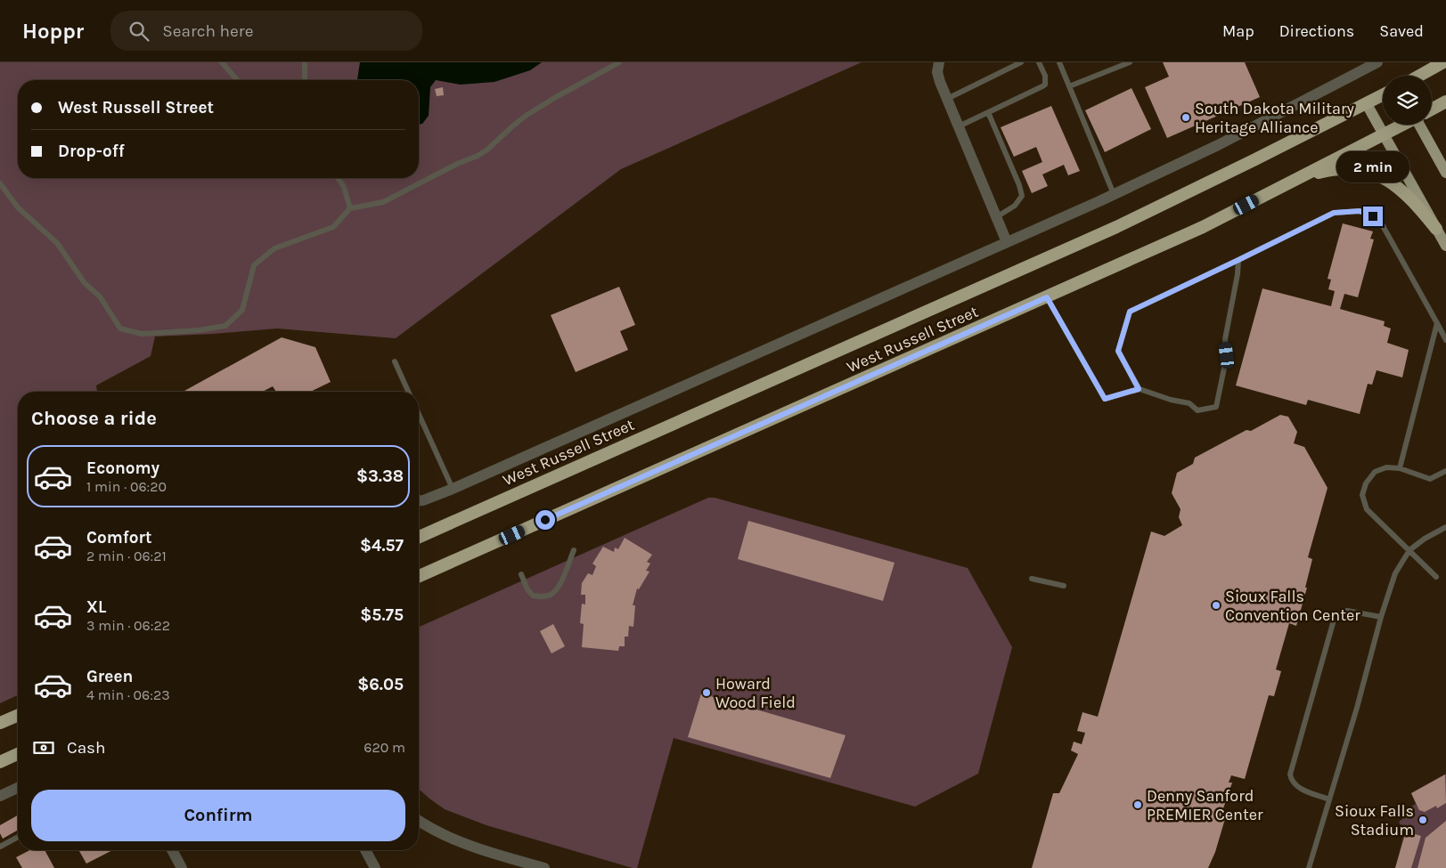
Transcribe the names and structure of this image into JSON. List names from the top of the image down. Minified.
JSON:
{"streets":{"highway":["West Russell Street"]},"places":["South Dakota Military Heritage Alliance","Sioux Falls Convention Center","Howard Wood Field","Denny Sanford PREMIER Center","Sioux Falls Stadium"],"page":{"header":"Hoppr","search":"Search here","nav":["Map","Directions","Saved"],"banner":["West Russell Street","Drop-off"],"bubble":"2 min","heading":"Choose a ride","list":[{"name":"Economy","note":"1 min · 06:20","value":"$3.38"},{"name":"Comfort","note":"2 min · 06:21","value":"$4.57"},{"name":"XL","note":"3 min · 06:22","value":"$5.75"},{"name":"Green","note":"4 min · 06:23","value":"$6.05"}],"pay":["Cash","620 m"],"buttons":"Confirm"}}
